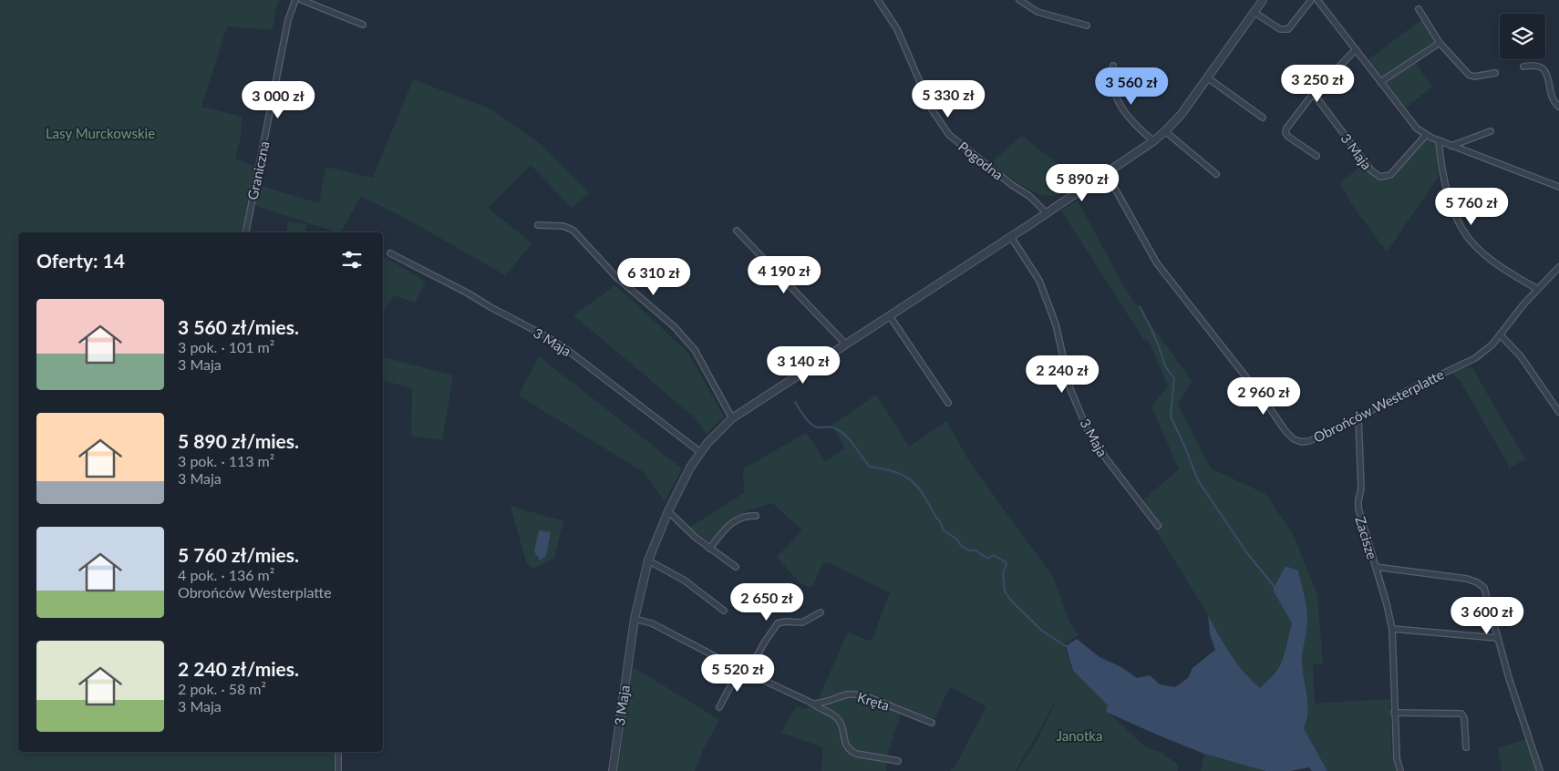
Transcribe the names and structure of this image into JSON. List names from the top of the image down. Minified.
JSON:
{"streets":{"street":["3 Maja","Pogodna","Graniczna","Obrońców Westerplatte","Zacisze","Kręta"]},"crossings":[["3 Maja","Pogodna"],["3 Maja","Obrońców Westerplatte"],["Obrońców Westerplatte","Zacisze"]],"parks":["Lasy Murckowskie","Janotka"],"page":{"price":["3 250 zł","3 560 zł","5 330 zł","3 000 zł","5 890 zł","5 760 zł","4 190 zł","6 310 zł","3 140 zł","2 240 zł","2 960 zł","2 650 zł","3 600 zł","5 520 zł"],"heading":"Oferty: 14","list":[{"name":"3 560 zł/mies.","note":"3 pok. · 101 m² · 3 Maja"},{"name":"5 890 zł/mies.","note":"3 pok. · 113 m² · 3 Maja"},{"name":"5 760 zł/mies.","note":"4 pok. · 136 m² · Obrońców Westerplatte"},{"name":"2 240 zł/mies.","note":"2 pok. · 58 m² · 3 Maja"}]}}
